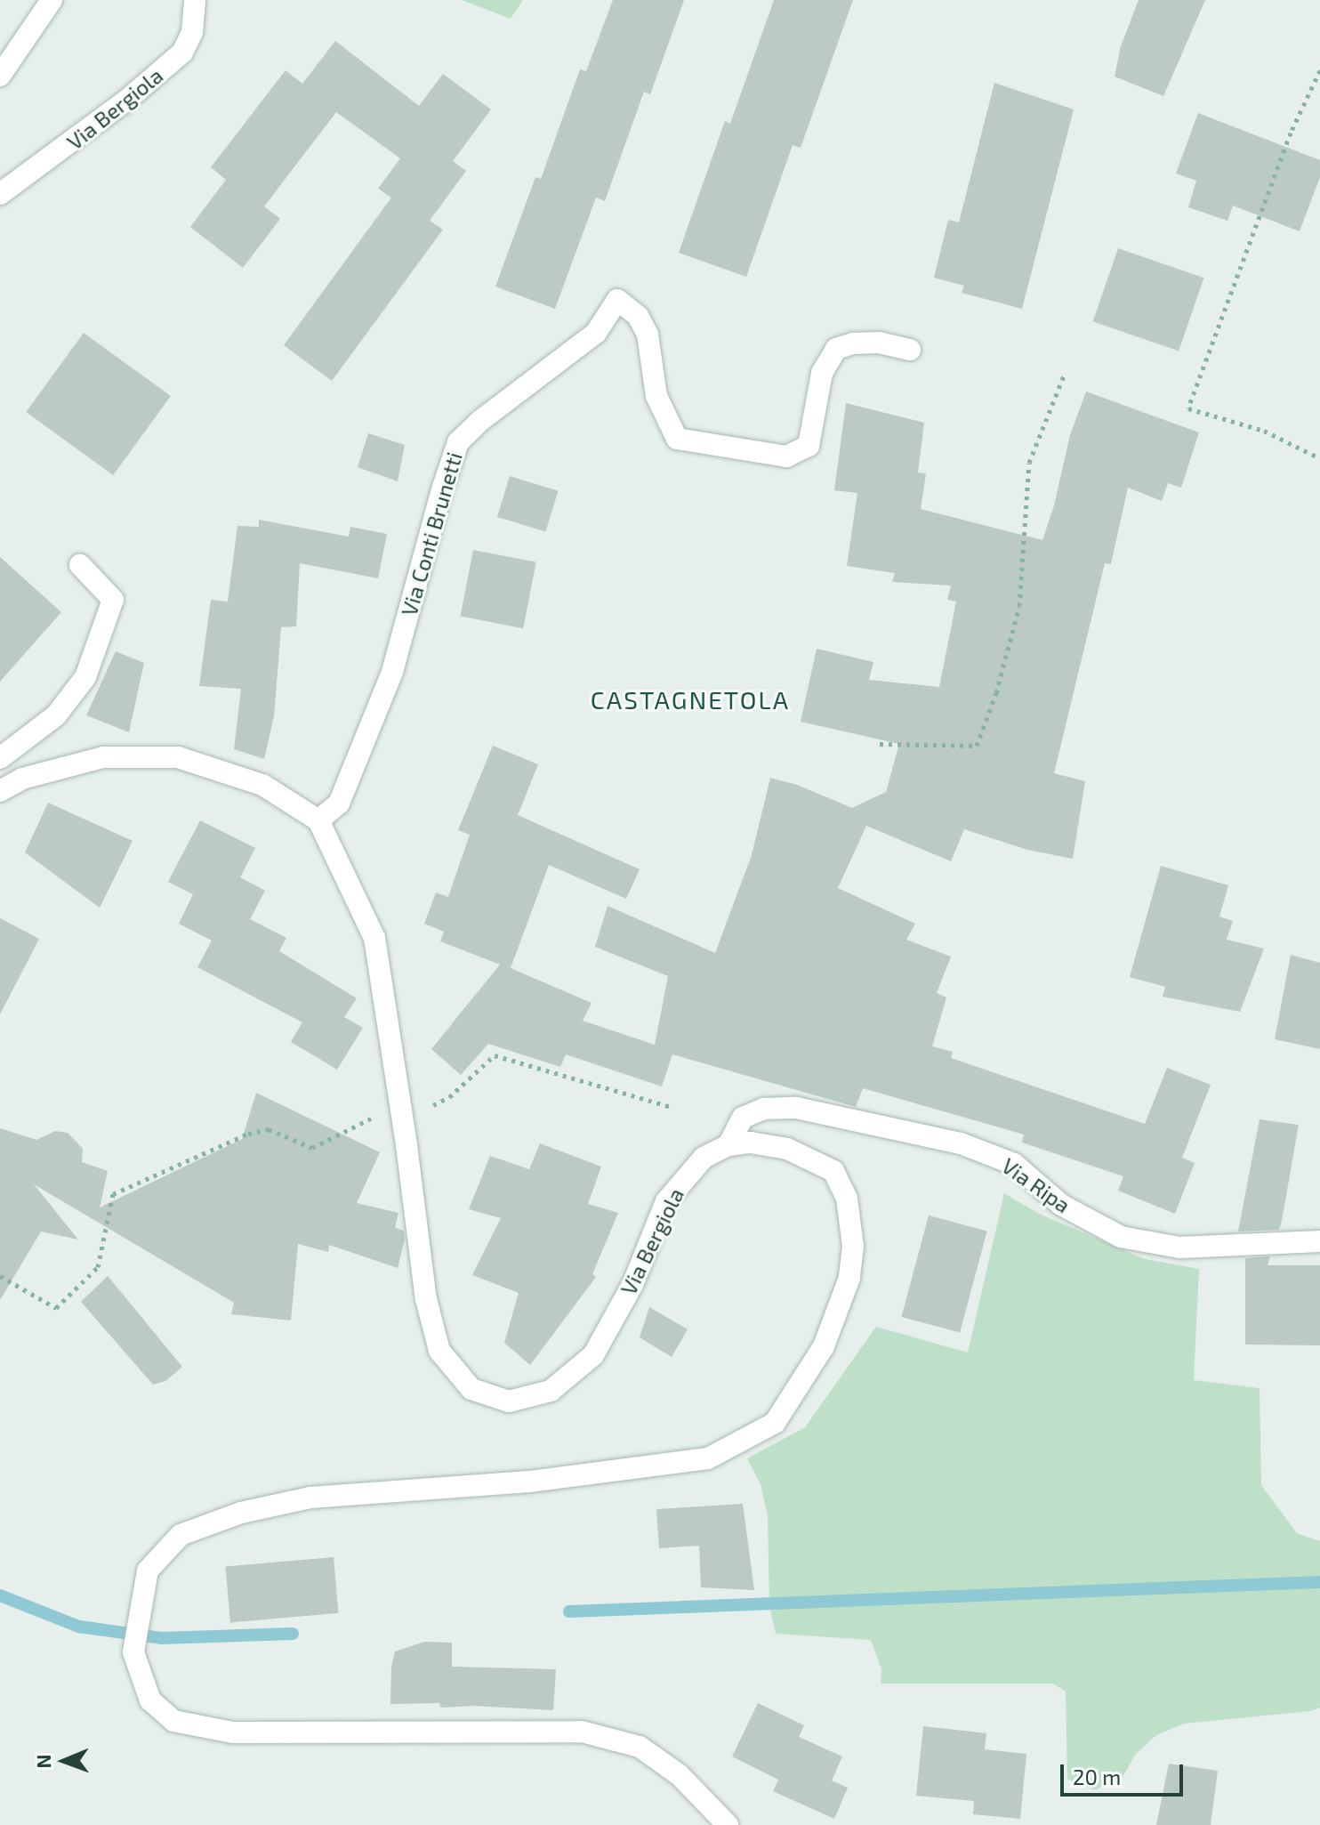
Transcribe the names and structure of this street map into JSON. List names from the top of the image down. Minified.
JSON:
{"streets":{"street":["Via Bergiola","Via Conti Brunetti","Via Ripa"]},"crossings":[["Via Bergiola","Via Conti Brunetti"],["Via Bergiola","Via Ripa"]],"districts":["CASTAGNETOLA"],"scale_bar":"20 m","north":"left"}
